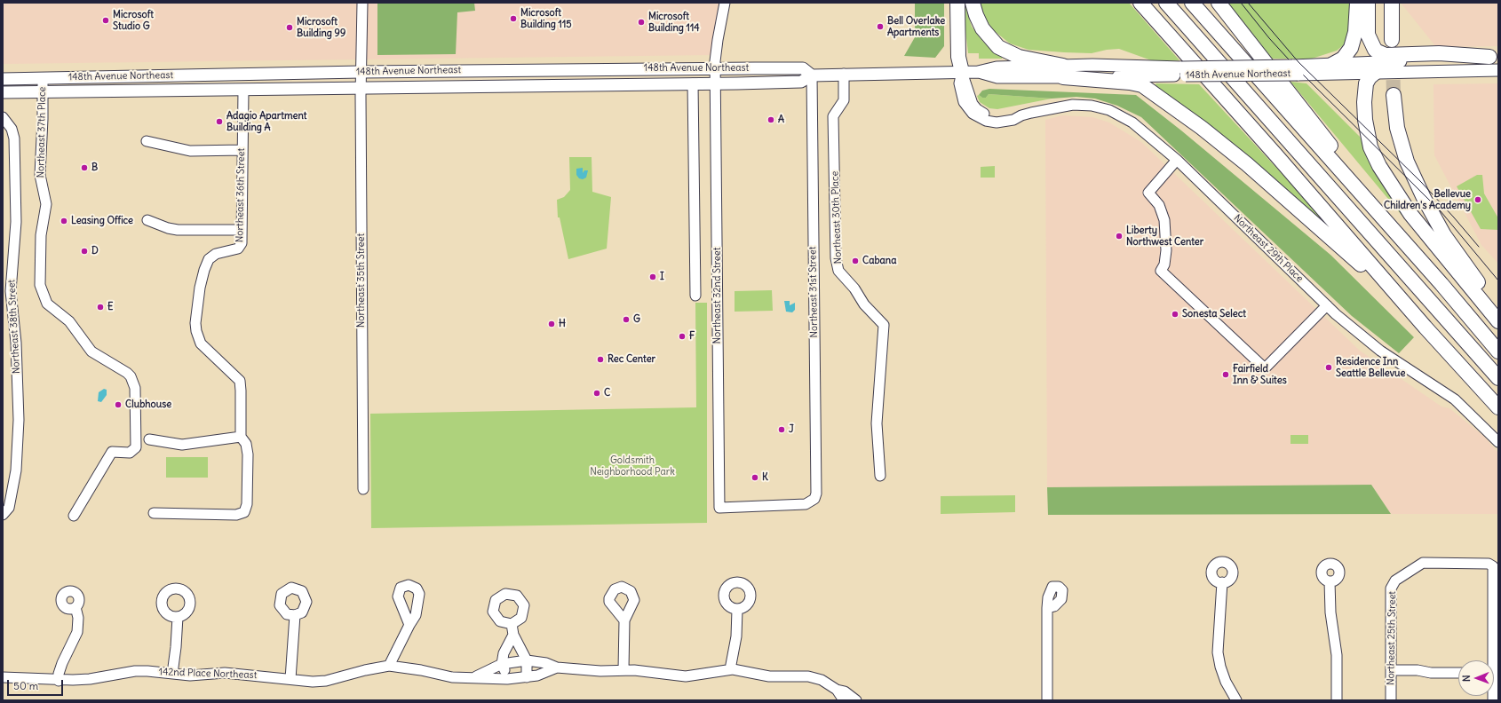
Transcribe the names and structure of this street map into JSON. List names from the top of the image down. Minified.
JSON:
{"streets":{"main road":["148th Avenue Northeast"],"street":["Northeast 37th Place","Northeast 36th Street","Northeast 30th Place","Northeast 29th Place","Northeast 35th Street","Northeast 31st Street","Northeast 32nd Street","Northeast 38th Street","Northeast 25th Street","142nd Place Northeast"]},"crossings":[["148th Avenue Northeast","Northeast 37th Place"],["148th Avenue Northeast","Northeast 36th Street"],["148th Avenue Northeast","Northeast 30th Place"],["148th Avenue Northeast","Northeast 29th Place"],["148th Avenue Northeast","Northeast 35th Street"],["148th Avenue Northeast","Northeast 31st Street"],["148th Avenue Northeast","Northeast 32nd Street"],["Northeast 31st Street","Northeast 32nd Street"]],"parks":["Goldsmith Neighborhood Park"],"places":["Microsoft Building 115","Microsoft Studio G","Microsoft Building 114","Bell Overlake Apartments","Microsoft Building 99","A","Adagio Apartment Building A","B","Bellevue Children's Academy","Leasing Office","Liberty Northwest Center","D","Cabana","I","E","Sonesta Select","G","H","F","Rec Center","Residence Inn Seattle Bellevue","Fairfield Inn & Suites","C","Clubhouse","J","K"],"scale_bar":"50 m","north":"left"}
